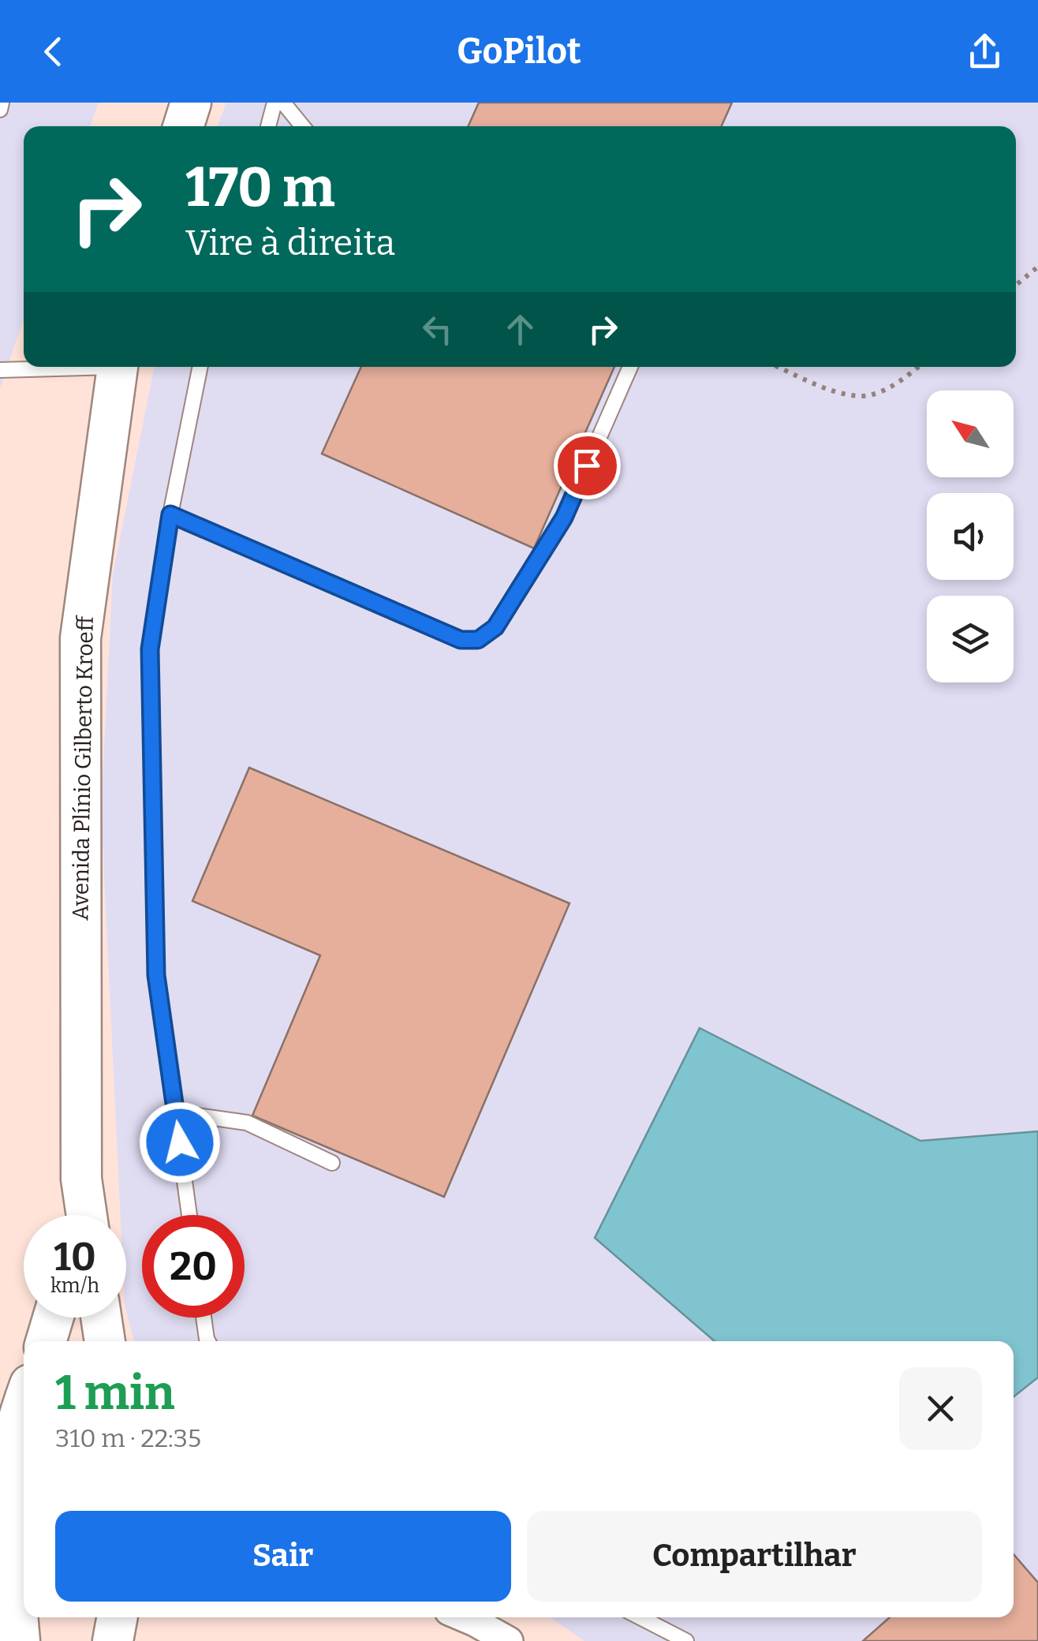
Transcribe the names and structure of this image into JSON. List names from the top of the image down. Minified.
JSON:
{"streets":{"main road":["Avenida Plínio Gilberto Kroeff"]},"north":"top left","page":{"header":"GoPilot","turn":["170 m","Vire à direita"],"speed":"10 km/h","limit":"20","heading":["1 min","310 m · 22:35"],"buttons":["Sair","Compartilhar"]}}
